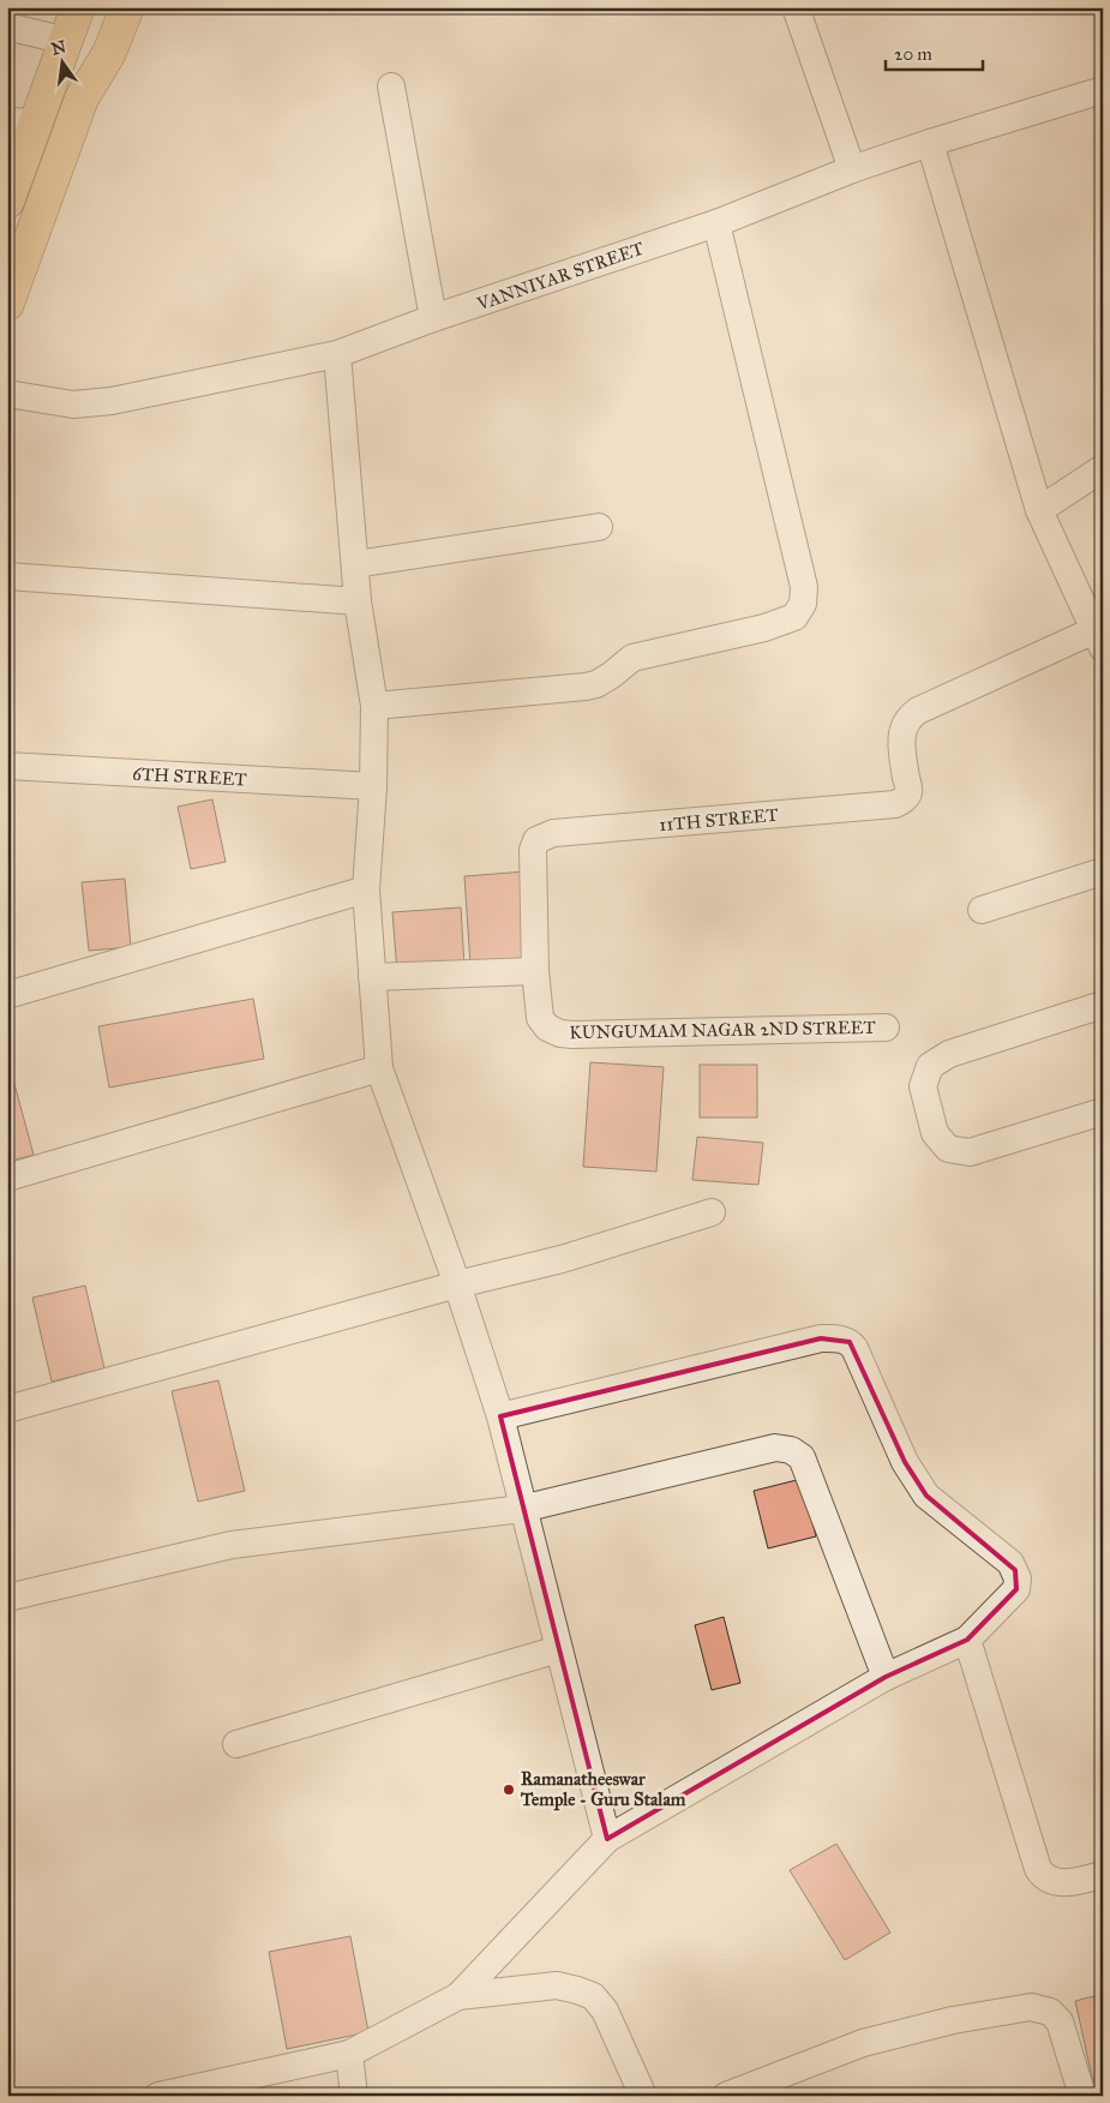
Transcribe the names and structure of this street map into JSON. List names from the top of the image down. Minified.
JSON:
{"streets":{"street":["VANNIYAR STREET","6TH STREET","11TH STREET","KUNGUMAM NAGAR 2ND STREET"]},"crossings":[["11TH STREET","KUNGUMAM NAGAR 2ND STREET"]],"places":["Ramanatheeswar Temple - Guru Stalam"],"scale_bar":"20 m","north":"top"}
